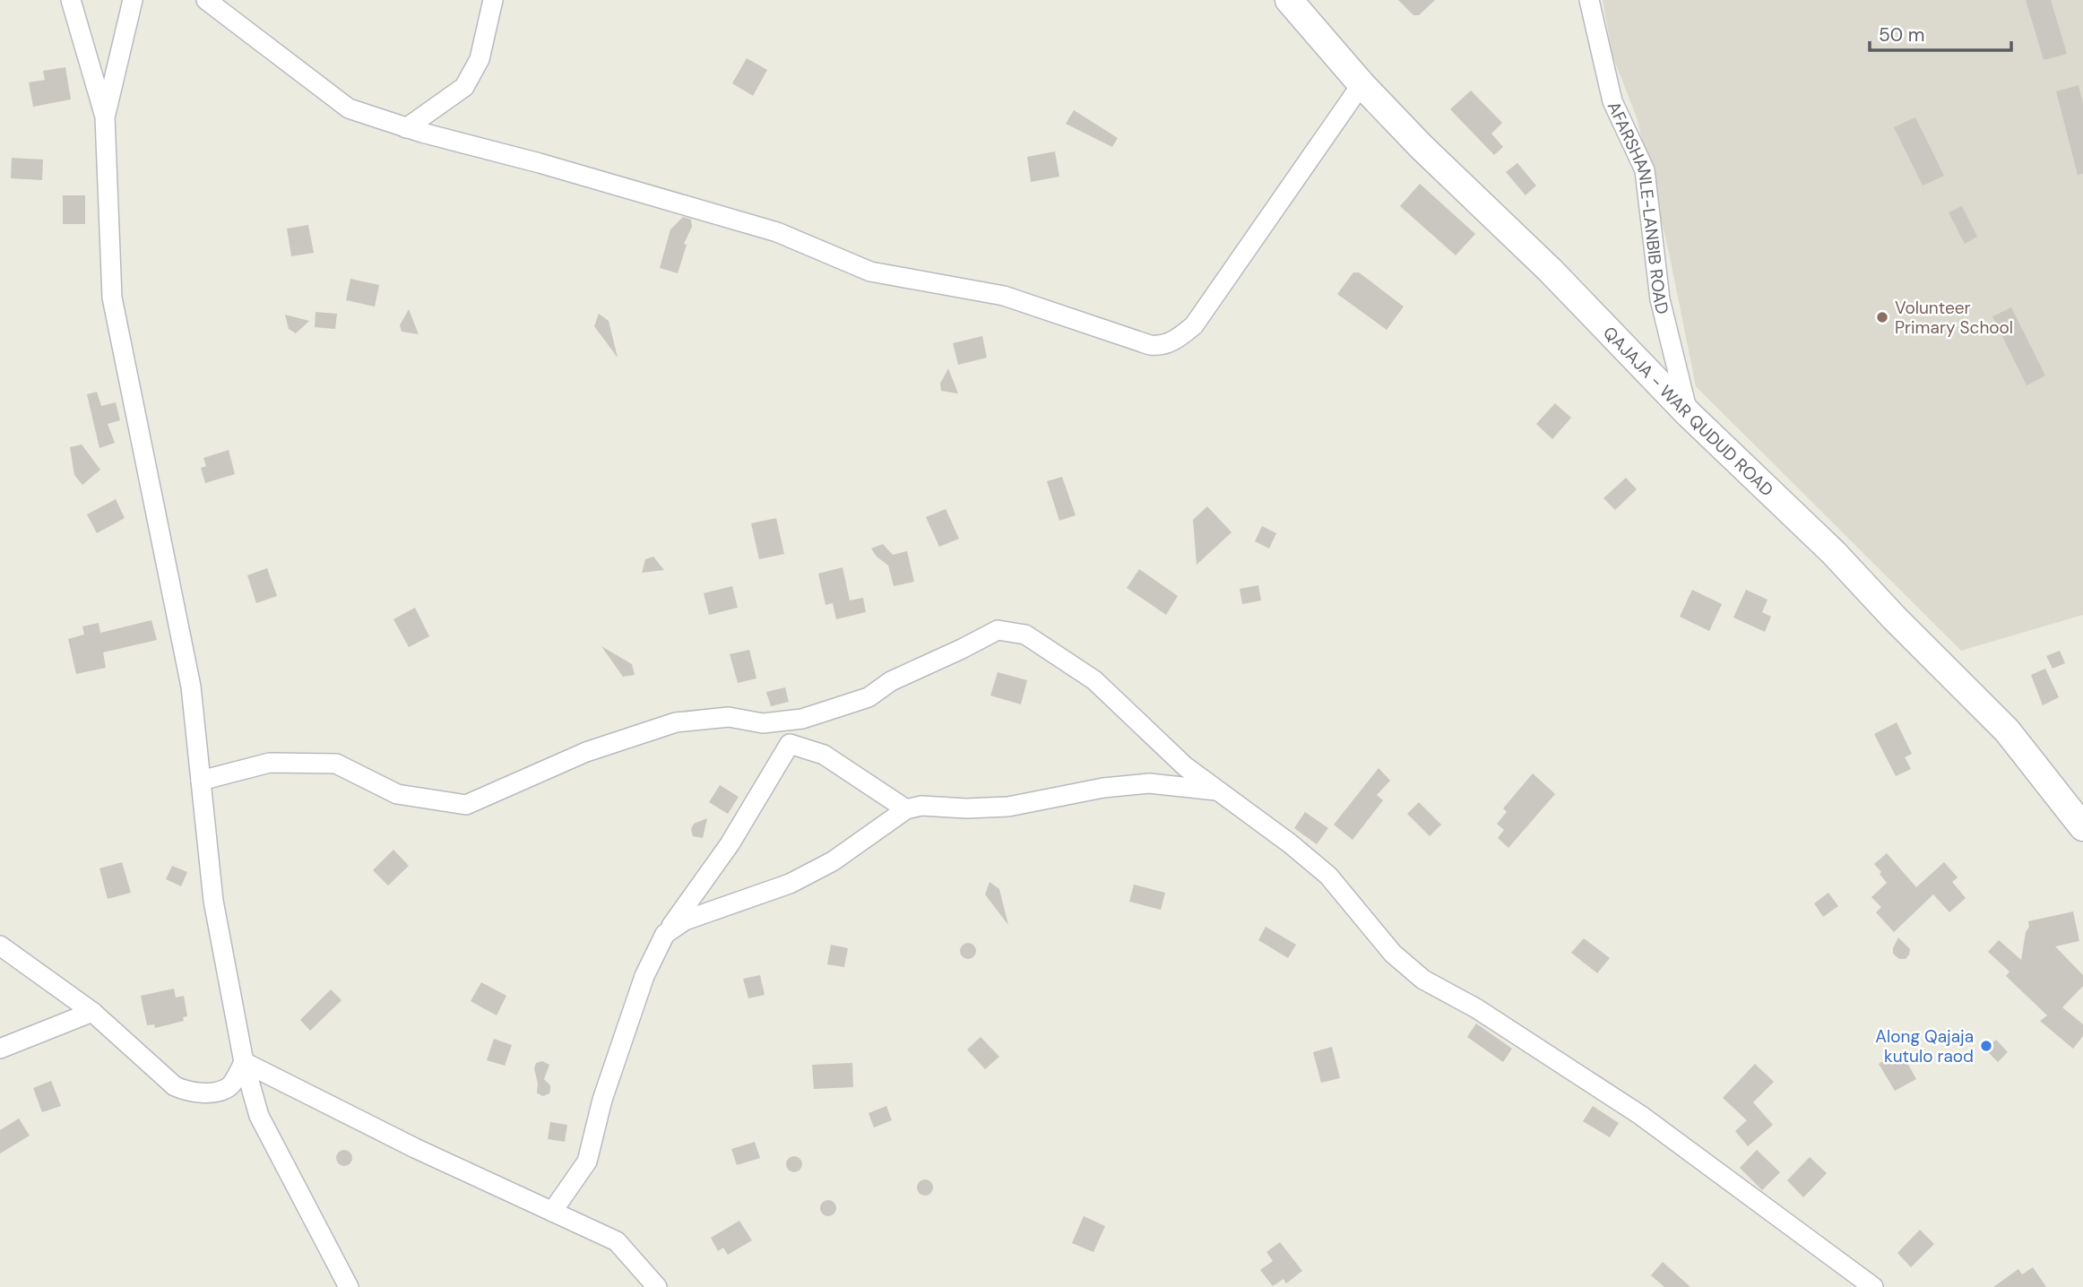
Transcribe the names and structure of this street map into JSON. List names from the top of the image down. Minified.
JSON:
{"streets":{"street":["AFARSHANLE-LANBIB ROAD","QAJAJA - WAR QUDUD ROAD"]},"crossings":[["AFARSHANLE-LANBIB ROAD","QAJAJA - WAR QUDUD ROAD"]],"places":["Volunteer Primary School","Along Qajaja kutulo raod"],"scale_bar":"50 m"}
